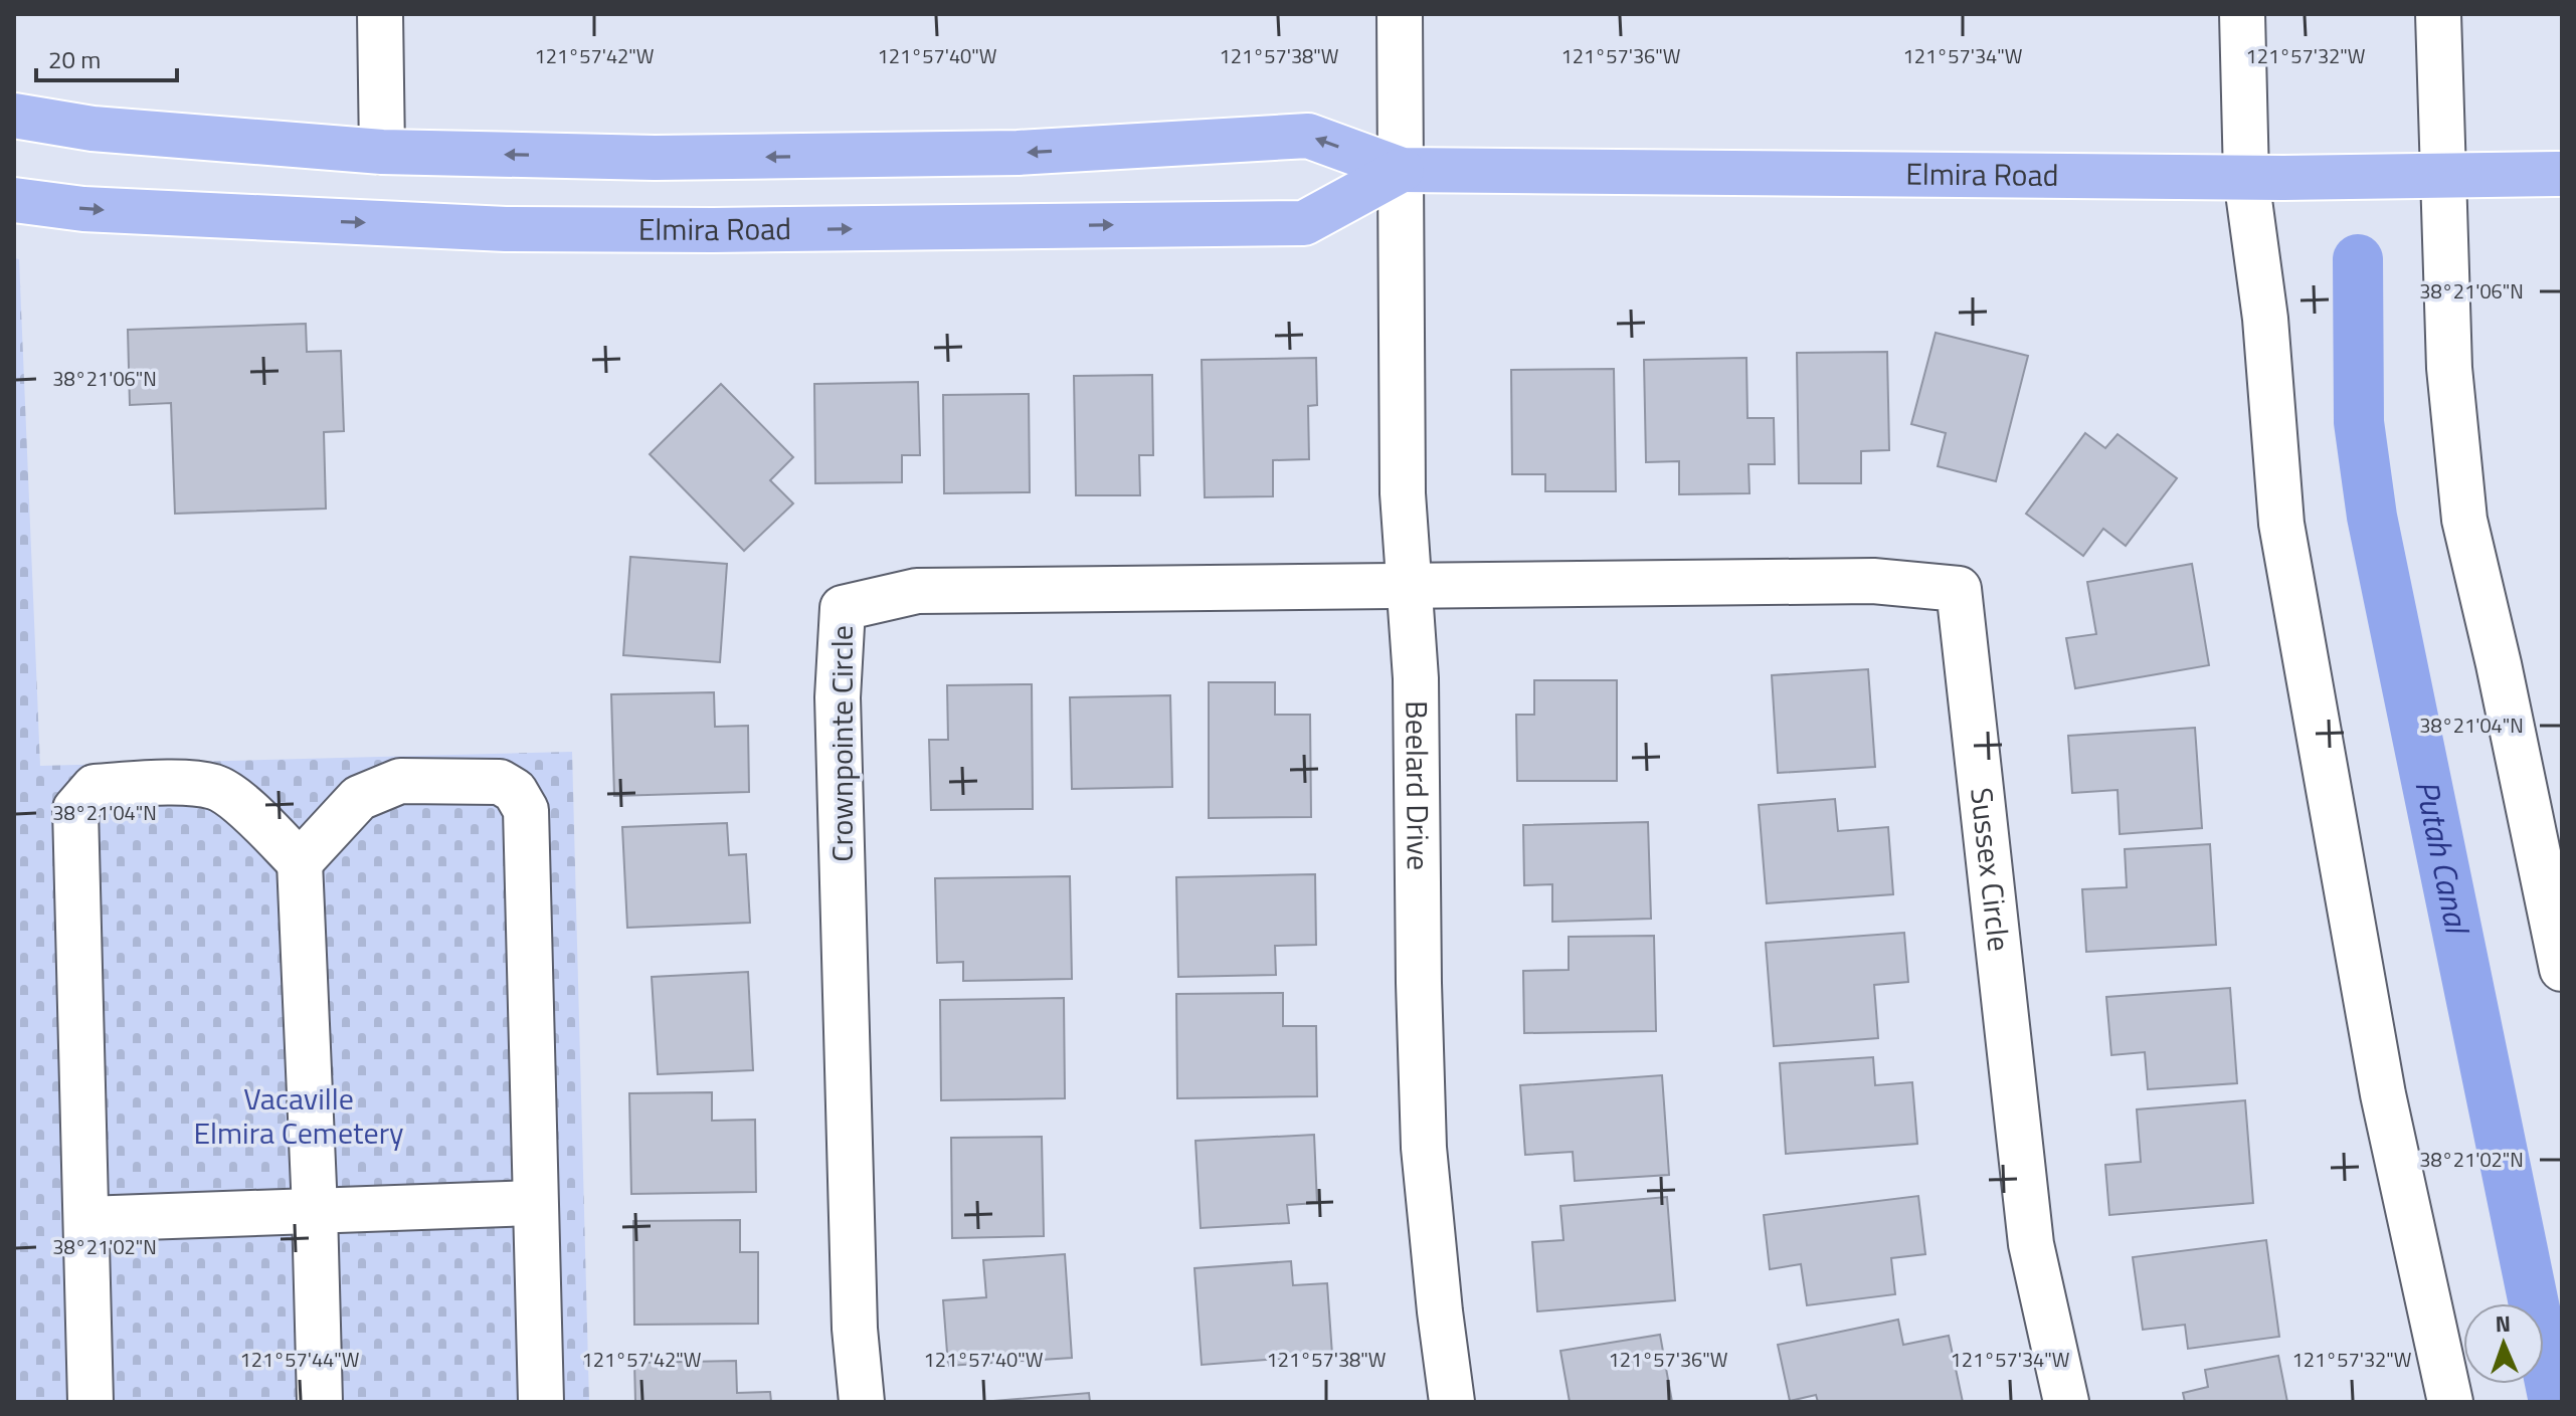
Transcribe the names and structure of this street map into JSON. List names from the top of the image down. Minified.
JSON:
{"streets":{"main road":["Elmira Road"],"street":["Crownpointe Circle","Beelard Drive","Sussex Circle"]},"crossings":[["Elmira Road","Beelard Drive"],["Crownpointe Circle","Beelard Drive"],["Crownpointe Circle","Sussex Circle"],["Beelard Drive","Sussex Circle"]],"water":["Putah Canal"],"parks":["Vacaville Elmira Cemetery"],"scale_bar":"20 m","north":"top","coordinates":["121°57'42\"W","121°57'40\"W","121°57'38\"W","121°57'36\"W","121°57'34\"W","121°57'32\"W","38°21'06\"N","38°21'04\"N","38°21'02\"N","121°57'44\"W"]}
